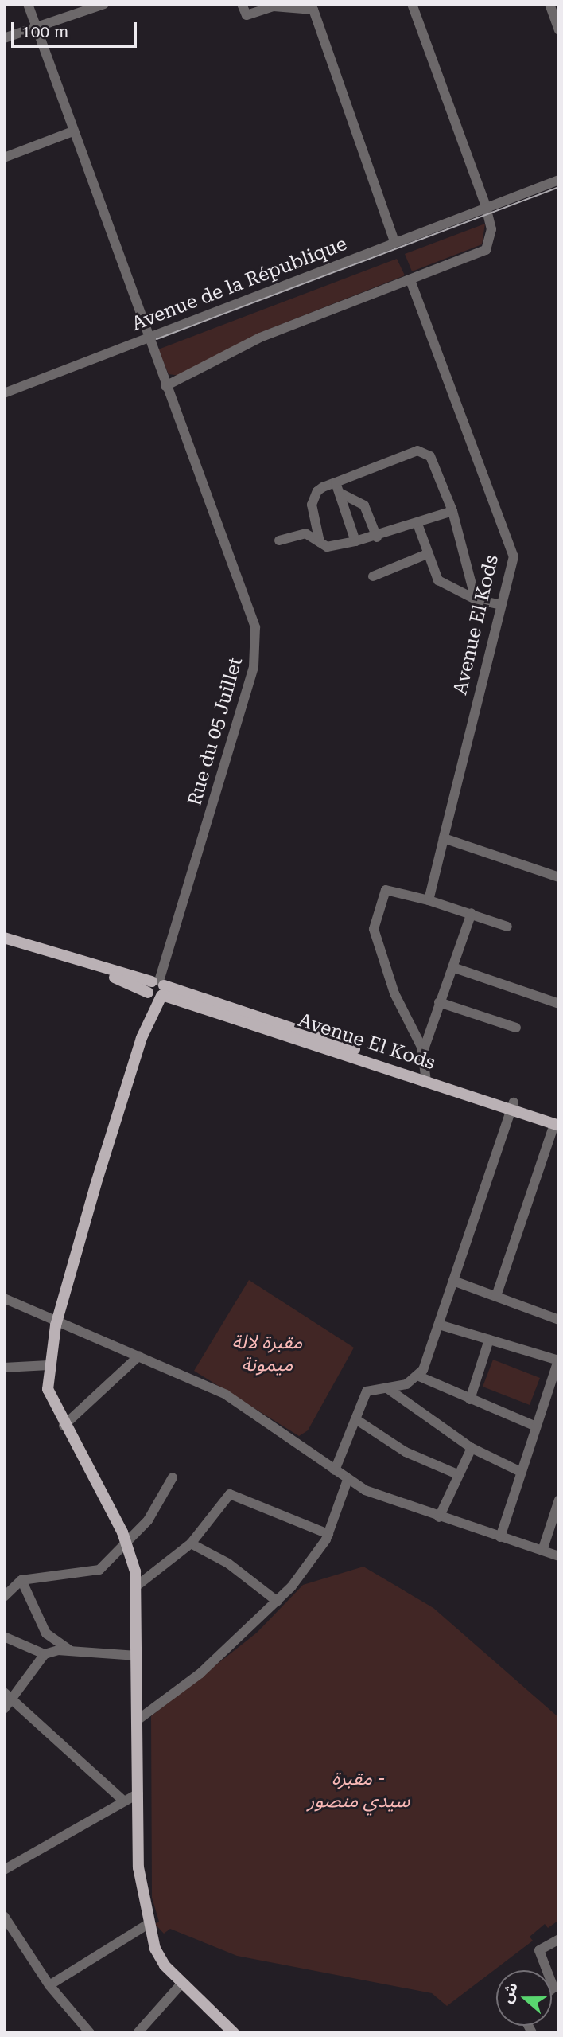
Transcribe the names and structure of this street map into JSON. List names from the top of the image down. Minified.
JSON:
{"streets":{"main road":["Avenue El Kods"],"street":["Avenue de la République","Rue du 05 Juillet"]},"crossings":[["Avenue de la République","Rue du 05 Juillet"],["Avenue El Kods","Rue du 05 Juillet"]],"parks":["مقبرة لالة ميمونة","مقبرة - سيدي منصور"],"scale_bar":"100 m","north":"left"}
